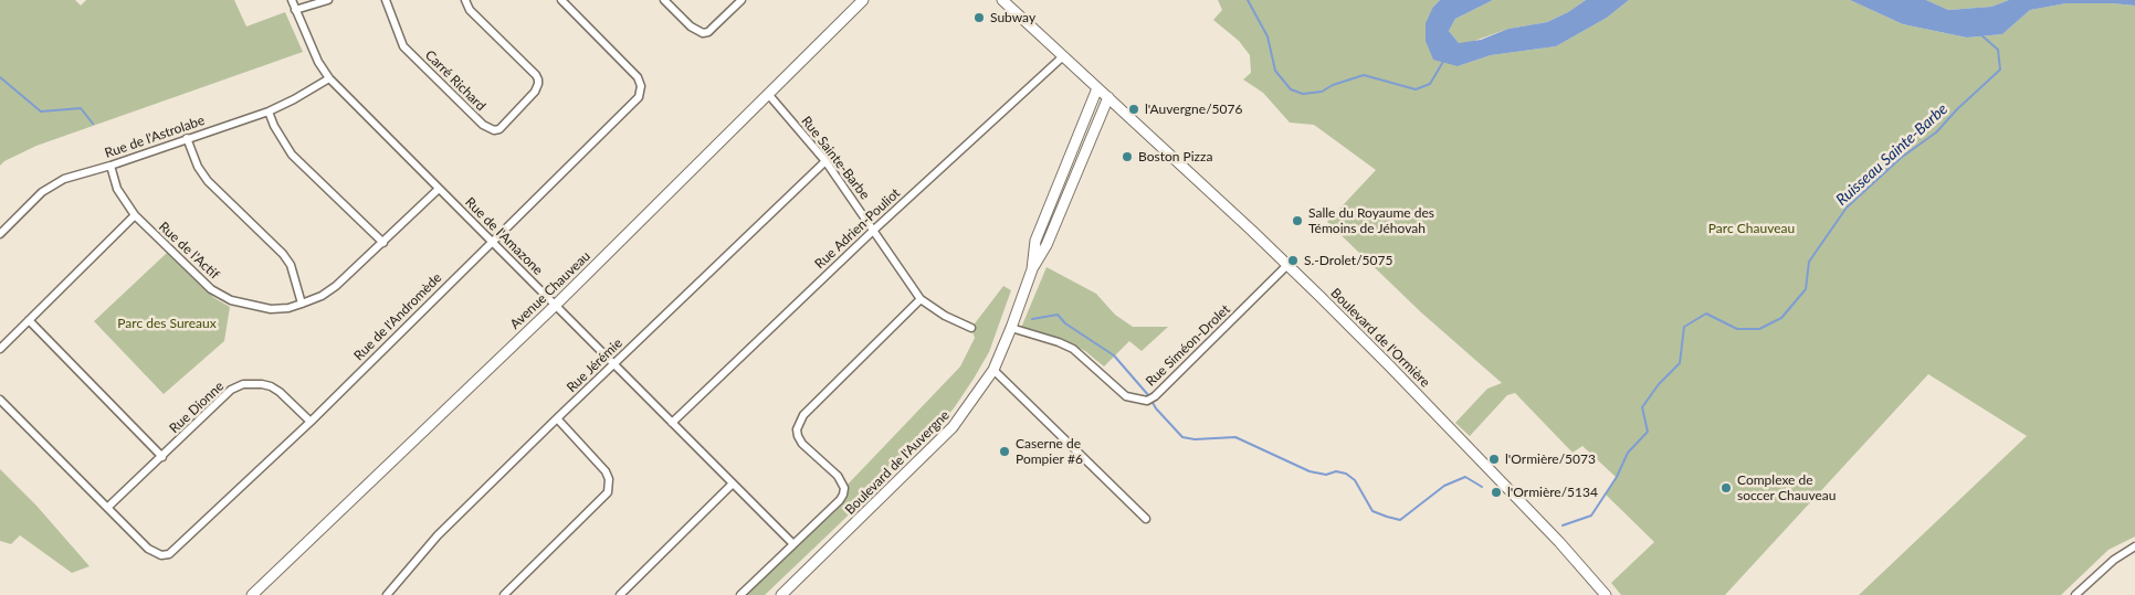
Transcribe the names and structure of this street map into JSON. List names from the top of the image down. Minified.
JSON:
{"streets":{"main road":["Avenue Chauveau","Boulevard de l'Ormière","Boulevard de l'Auvergne"],"street":["Carré Richard","Rue de l'Astrolabe","Rue Sainte-Barbe","Rue Adrien-Pouliot","Rue de l'Amazone","Rue de l'Actif","Rue de l'Andromède","Rue Siméon-Drolet","Rue Jérémie","Rue Dionne"]},"crossings":[["Rue de l'Astrolabe","Rue de l'Amazone"],["Rue de l'Astrolabe","Rue de l'Actif"],["Rue Sainte-Barbe","Rue Adrien-Pouliot"],["Rue Sainte-Barbe","Avenue Chauveau"],["Rue Sainte-Barbe","Rue Jérémie"],["Rue Adrien-Pouliot","Rue de l'Amazone"],["Rue Adrien-Pouliot","Boulevard de l'Ormière"],["Rue de l'Amazone","Rue de l'Actif"],["Rue de l'Amazone","Avenue Chauveau"],["Rue de l'Amazone","Rue de l'Andromède"],["Rue de l'Amazone","Rue Jérémie"],["Rue de l'Andromède","Rue Dionne"],["Boulevard de l'Ormière","Rue Siméon-Drolet"],["Boulevard de l'Ormière","Boulevard de l'Auvergne"],["Rue Siméon-Drolet","Boulevard de l'Auvergne"]],"water":["Ruisseau Sainte-Barbe"],"parks":["Parc Chauveau","Parc des Sureaux"],"places":["Subway","l'Auvergne/5076","Boston Pizza","Salle du Royaume des Témoins de Jéhovah","S.-Drolet/5075","Caserne de Pompier #6","l'Ormière/5073","Complexe de soccer Chauveau","l'Ormière/5134"]}
